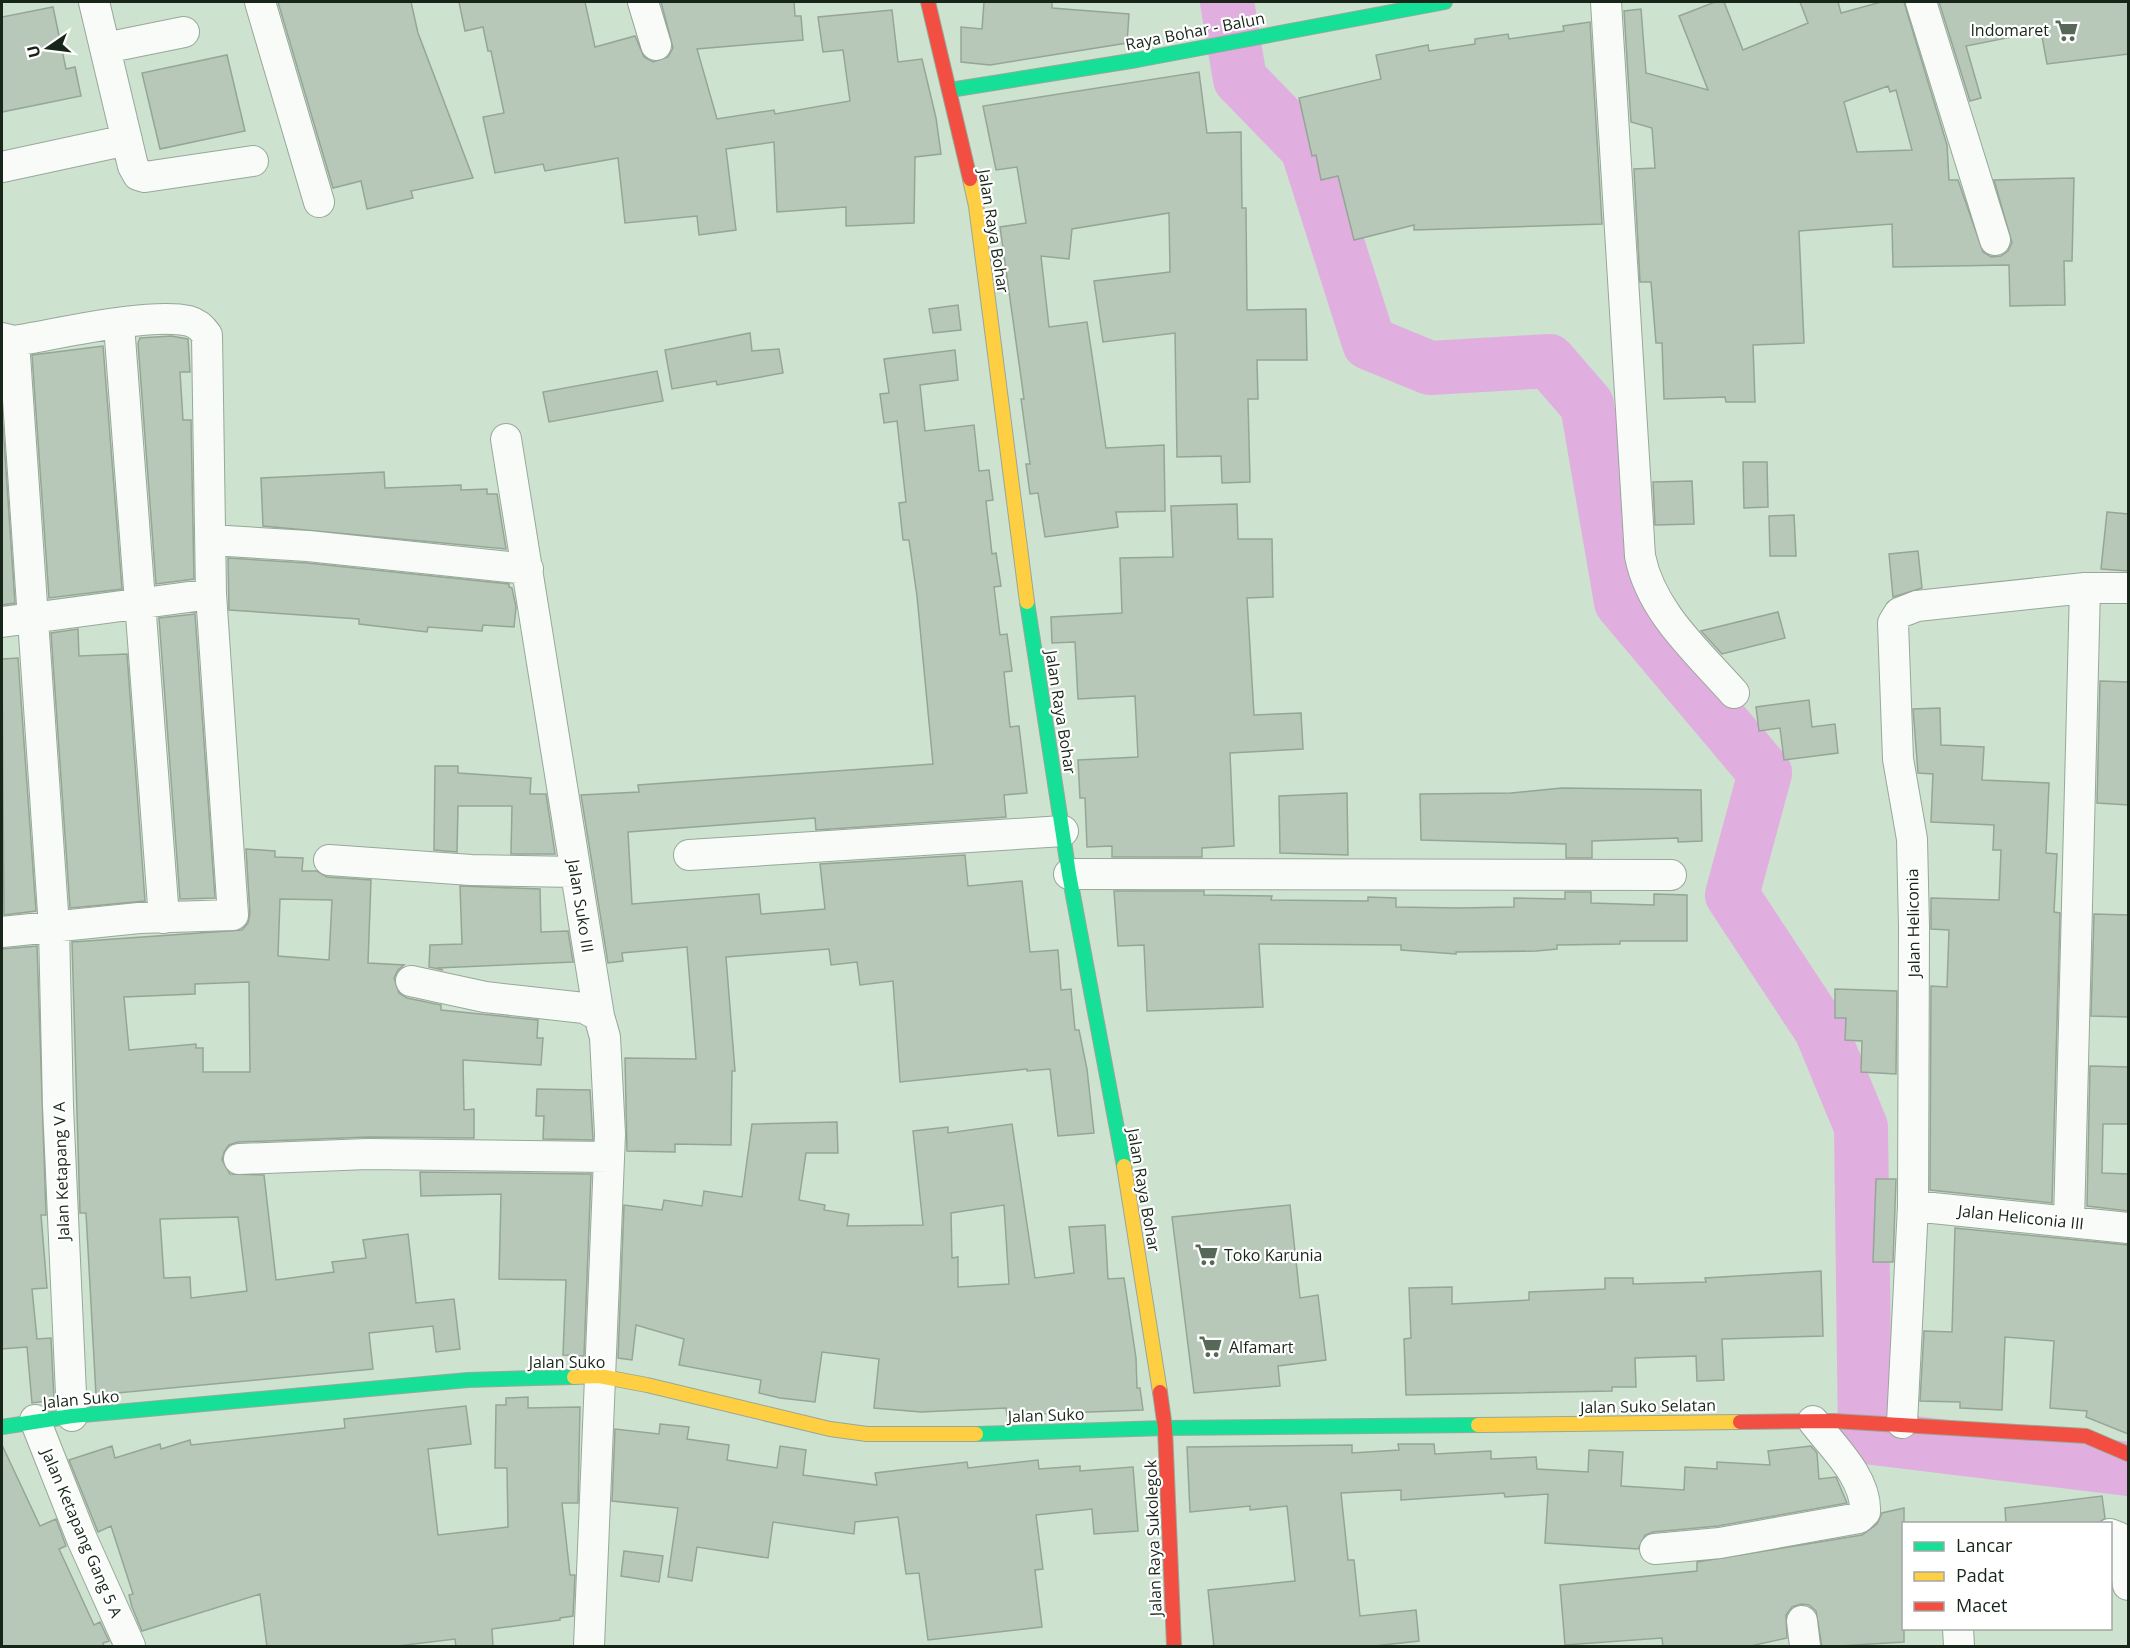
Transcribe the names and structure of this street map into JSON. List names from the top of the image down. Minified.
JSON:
{"streets":{"street":["Raya Bohar - Balun","Jalan Raya Bohar","Jalan Suko III","Jalan Heliconia","Jalan Ketapang V A","Jalan Heliconia III","Jalan Suko","Jalan Suko Selatan","Jalan Ketapang Gang 5 A","Jalan Raya Sukolegok"]},"crossings":[["Raya Bohar - Balun","Jalan Raya Bohar"],["Jalan Raya Bohar","Jalan Suko"],["Jalan Raya Bohar","Jalan Suko Selatan"],["Jalan Raya Bohar","Jalan Raya Sukolegok"],["Jalan Suko III","Jalan Suko"],["Jalan Heliconia","Jalan Heliconia III"],["Jalan Heliconia","Jalan Suko Selatan"],["Jalan Ketapang V A","Jalan Suko"],["Jalan Suko","Jalan Suko Selatan"],["Jalan Suko","Jalan Ketapang Gang 5 A"],["Jalan Suko","Jalan Raya Sukolegok"],["Jalan Suko Selatan","Jalan Raya Sukolegok"]],"places":{"supermarket":["Indomaret","Toko Karunia","Alfamart"]},"legend":["Lancar","Padat","Macet"],"north":"left"}
